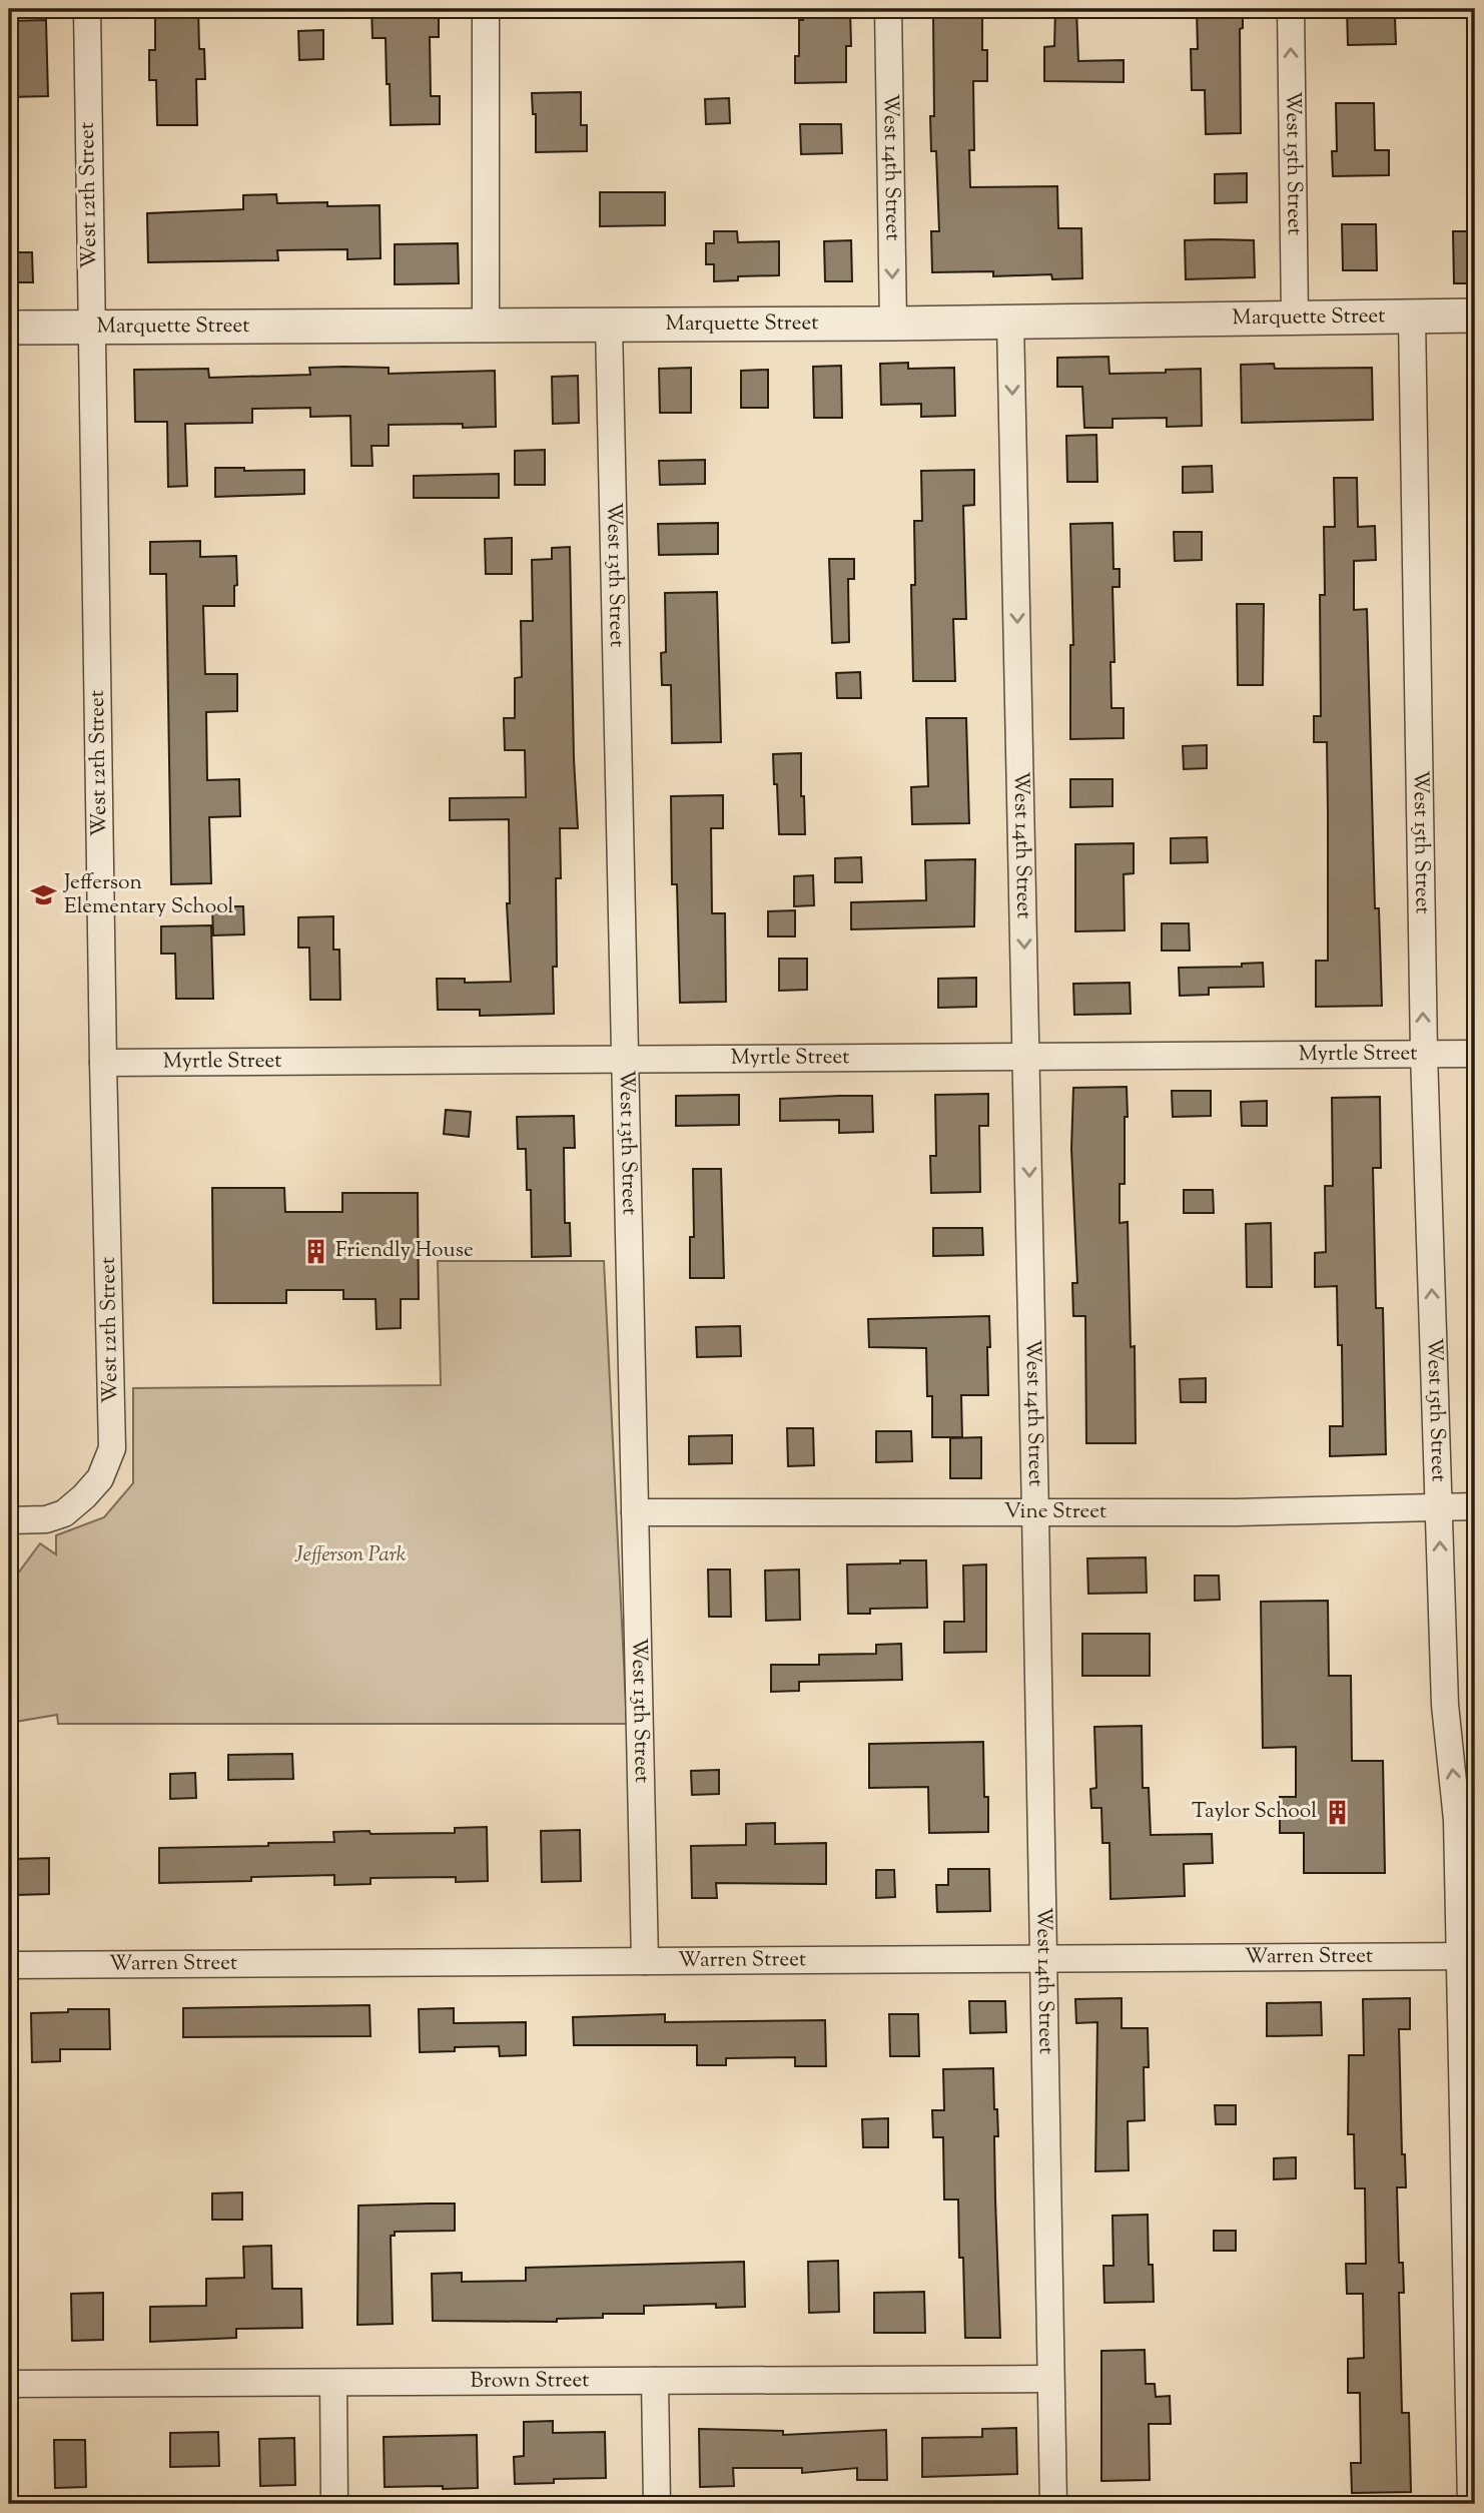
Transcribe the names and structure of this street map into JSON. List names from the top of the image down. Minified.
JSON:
{"streets":{"street":["West 15th Street","West 14th Street","West 12th Street","Marquette Street","West 13th Street","Myrtle Street","Vine Street","Warren Street","Brown Street"]},"crossings":[["West 15th Street","Marquette Street"],["West 15th Street","Myrtle Street"],["West 15th Street","Vine Street"],["West 15th Street","Warren Street"],["West 14th Street","Marquette Street"],["West 14th Street","Myrtle Street"],["West 14th Street","Vine Street"],["West 14th Street","Warren Street"],["West 14th Street","Brown Street"],["West 12th Street","Marquette Street"],["West 12th Street","Myrtle Street"],["Marquette Street","West 13th Street"],["West 13th Street","Myrtle Street"],["West 13th Street","Vine Street"],["West 13th Street","Warren Street"]],"one_way":["West 15th Street","West 14th Street"],"parks":["Jefferson Park"],"places":{"school or university":["Jefferson Elementary School"],"building":["Friendly House","Taylor School"]}}
